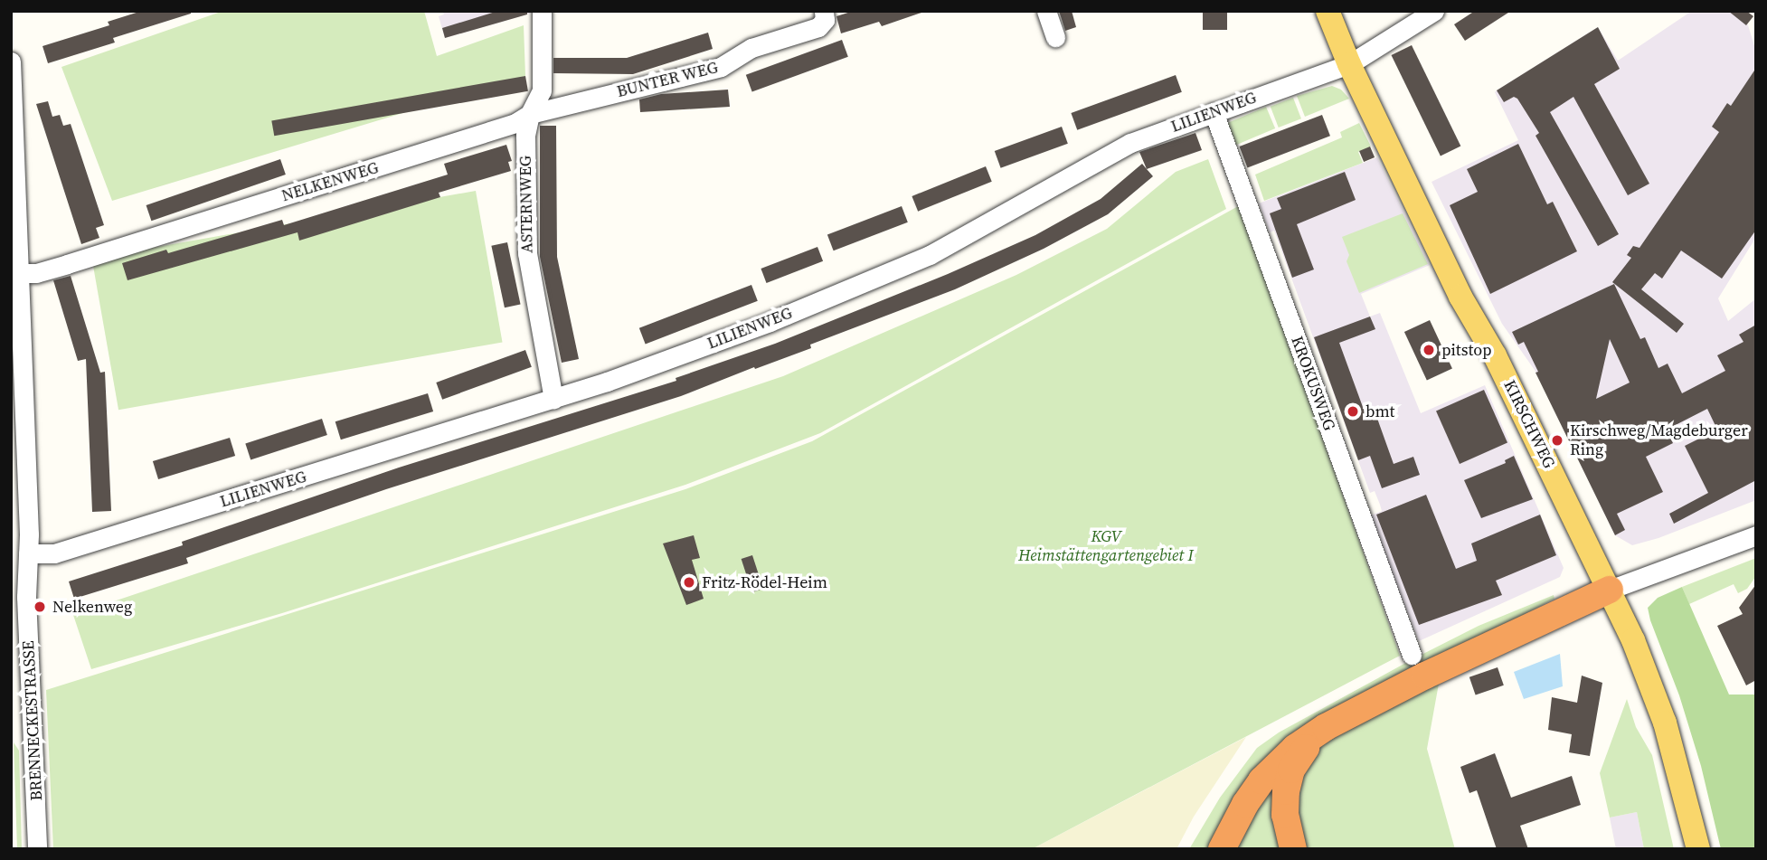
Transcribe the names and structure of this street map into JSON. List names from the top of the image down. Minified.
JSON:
{"streets":{"main road":["KIRSCHWEG"],"street":["BUNTER WEG","LILIENWEG","NELKENWEG","ASTERNWEG","KROKUSWEG","BRENNECKESTRASSE"]},"crossings":[["BUNTER WEG","NELKENWEG"],["BUNTER WEG","ASTERNWEG"],["LILIENWEG","ASTERNWEG"],["LILIENWEG","KROKUSWEG"],["LILIENWEG","KIRSCHWEG"],["LILIENWEG","BRENNECKESTRASSE"],["NELKENWEG","ASTERNWEG"],["NELKENWEG","BRENNECKESTRASSE"]],"parks":["KGV Heimstättengartengebiet I"],"places":["pitstop","bmt","Kirschweg/Magdeburger Ring","Fritz-Rödel-Heim","Nelkenweg"]}
